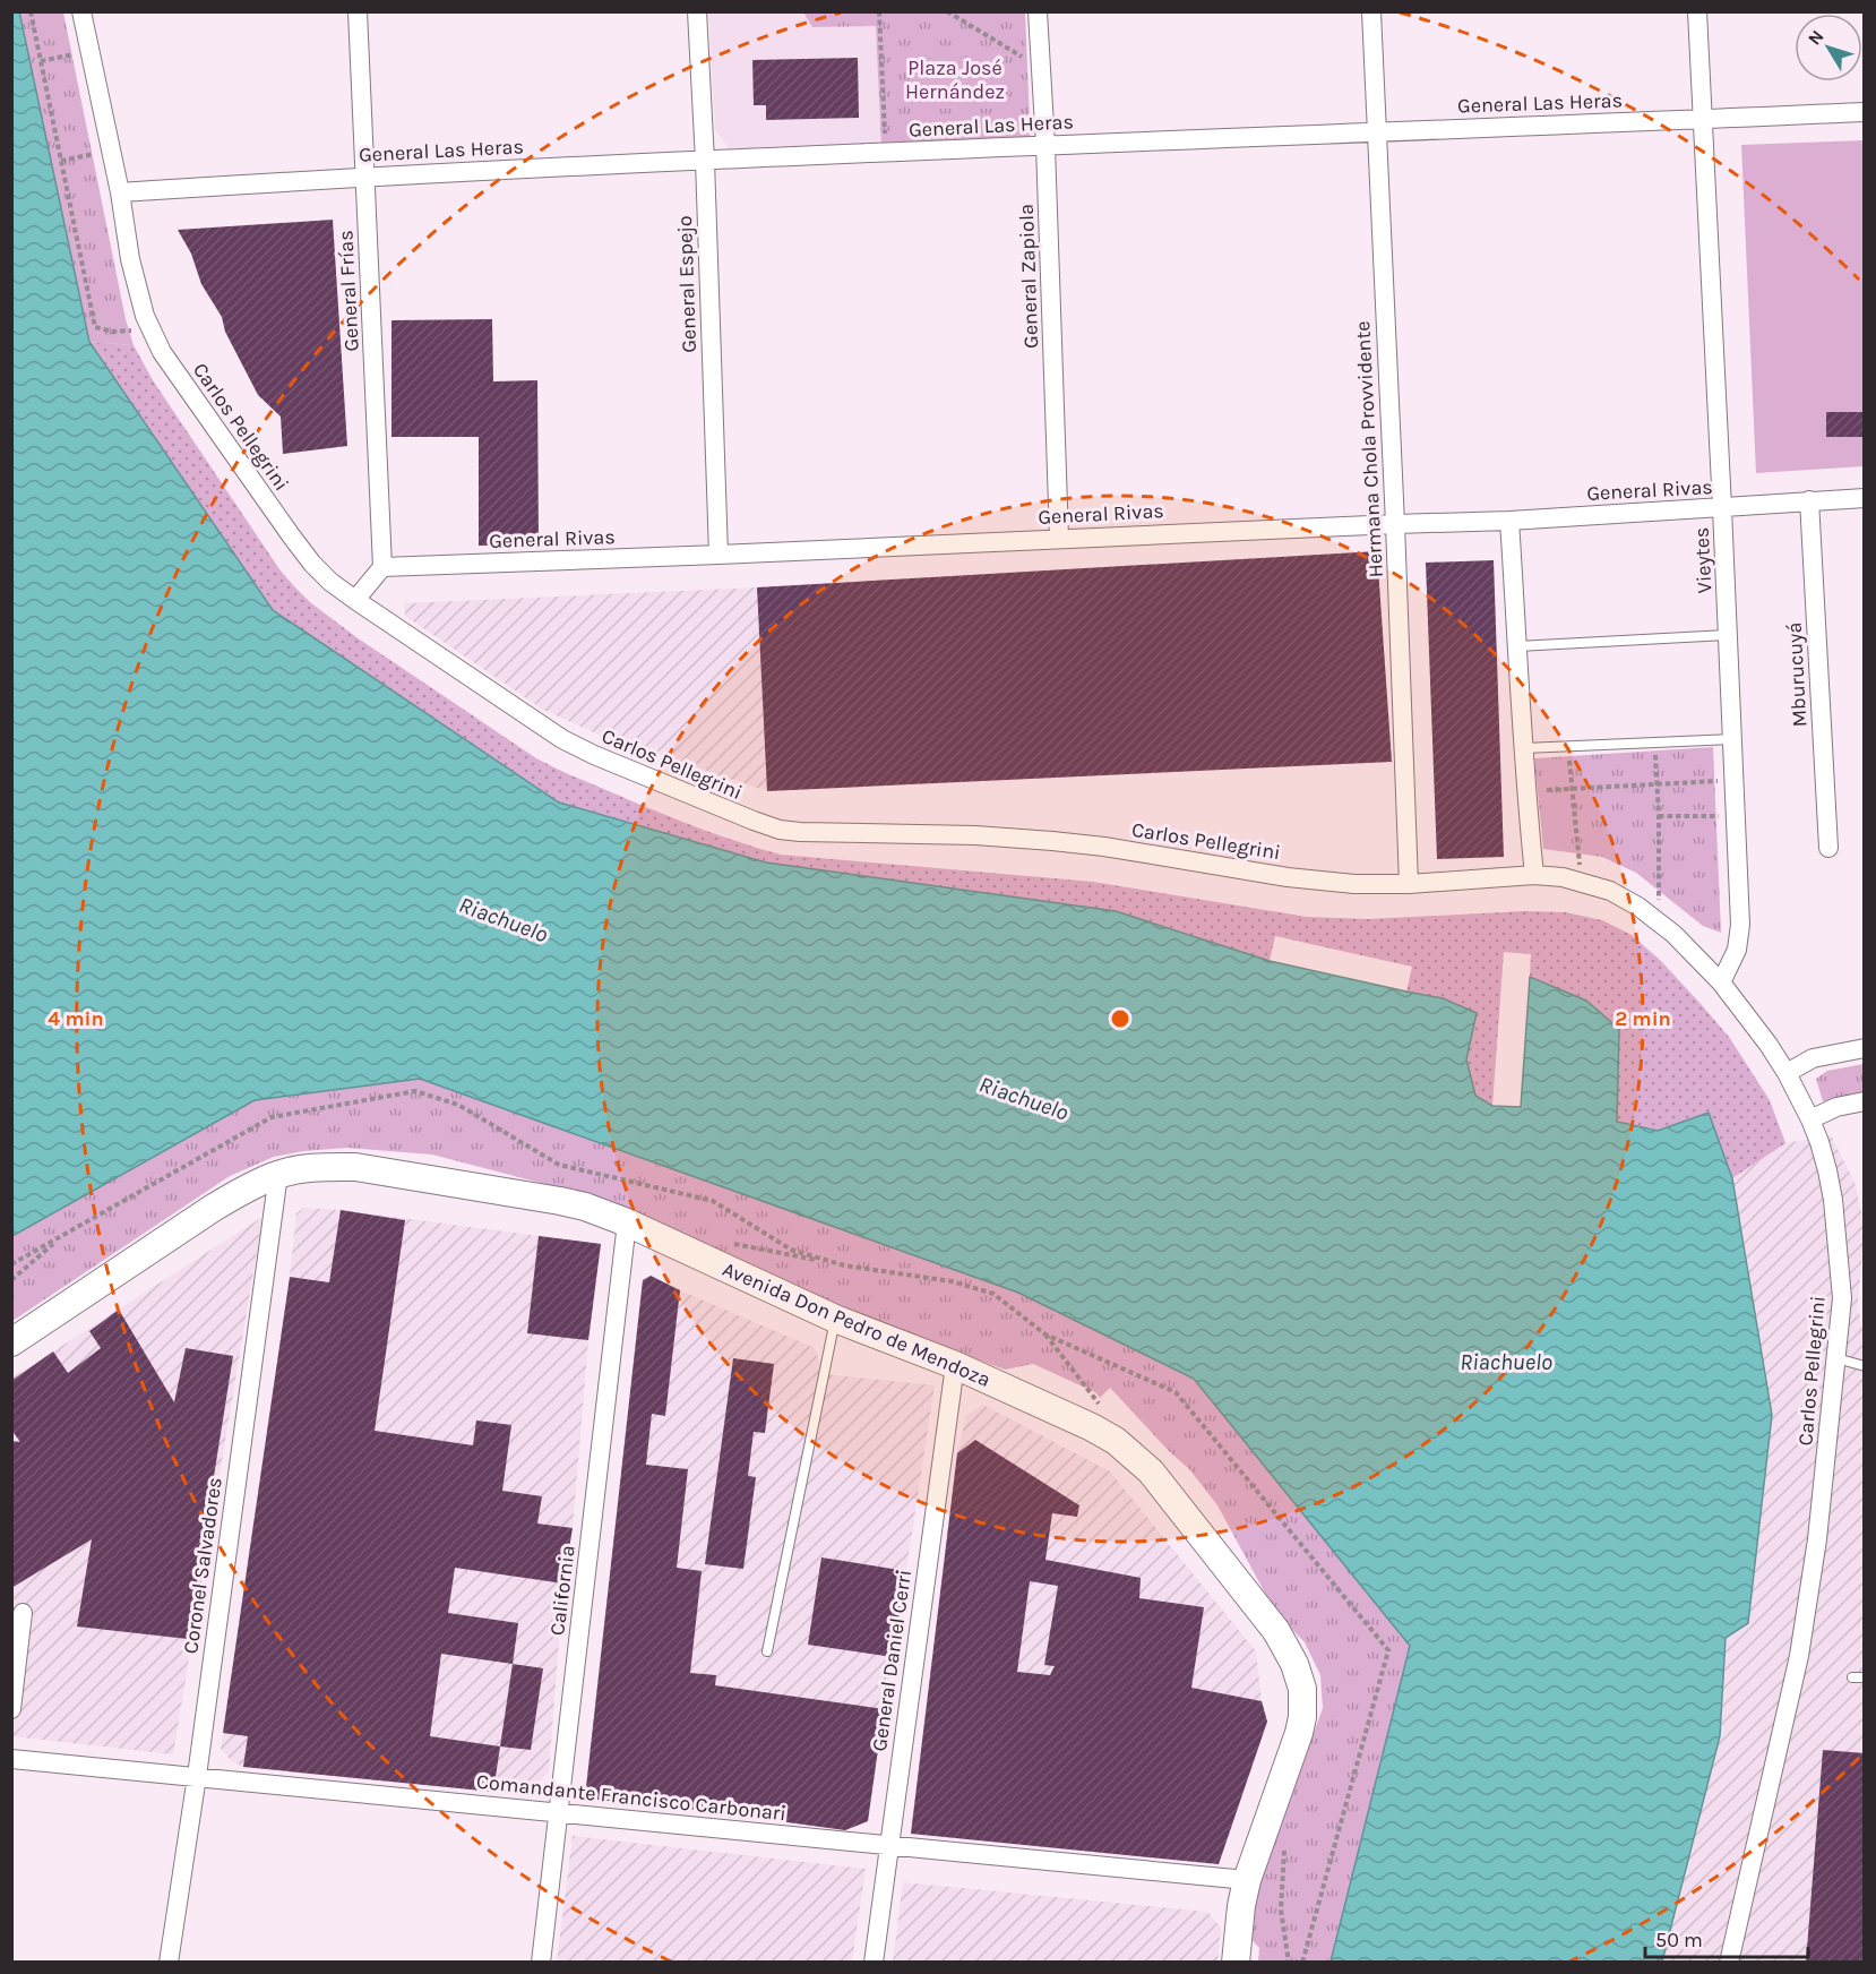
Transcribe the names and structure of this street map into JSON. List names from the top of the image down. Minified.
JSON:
{"streets":{"main road":["Avenida Don Pedro de Mendoza"],"street":["General Las Heras","General Zapiola","General Espejo","General Frías","Carlos Pellegrini","Hermana Chola Provvidente","General Rivas","Vieytes","Mburucuyá","Coronel Salvadores","California","General Daniel Cerri","Comandante Francisco Carbonari"]},"crossings":[["General Las Heras","General Zapiola"],["General Las Heras","General Espejo"],["General Las Heras","General Frías"],["General Las Heras","Carlos Pellegrini"],["General Las Heras","Hermana Chola Provvidente"],["General Las Heras","Vieytes"],["General Zapiola","General Rivas"],["General Espejo","General Rivas"],["General Frías","General Rivas"],["Carlos Pellegrini","Hermana Chola Provvidente"],["Carlos Pellegrini","Vieytes"],["Hermana Chola Provvidente","General Rivas"],["General Rivas","Vieytes"],["General Rivas","Mburucuyá"],["Avenida Don Pedro de Mendoza","Coronel Salvadores"],["Avenida Don Pedro de Mendoza","California"],["Avenida Don Pedro de Mendoza","General Daniel Cerri"],["Avenida Don Pedro de Mendoza","Comandante Francisco Carbonari"],["Coronel Salvadores","Comandante Francisco Carbonari"],["California","Comandante Francisco Carbonari"],["General Daniel Cerri","Comandante Francisco Carbonari"]],"water":["Riachuelo"],"parks":["Plaza José Hernández"],"scale_bar":"50 m","north":"top left","rings":["2 min","4 min"]}
